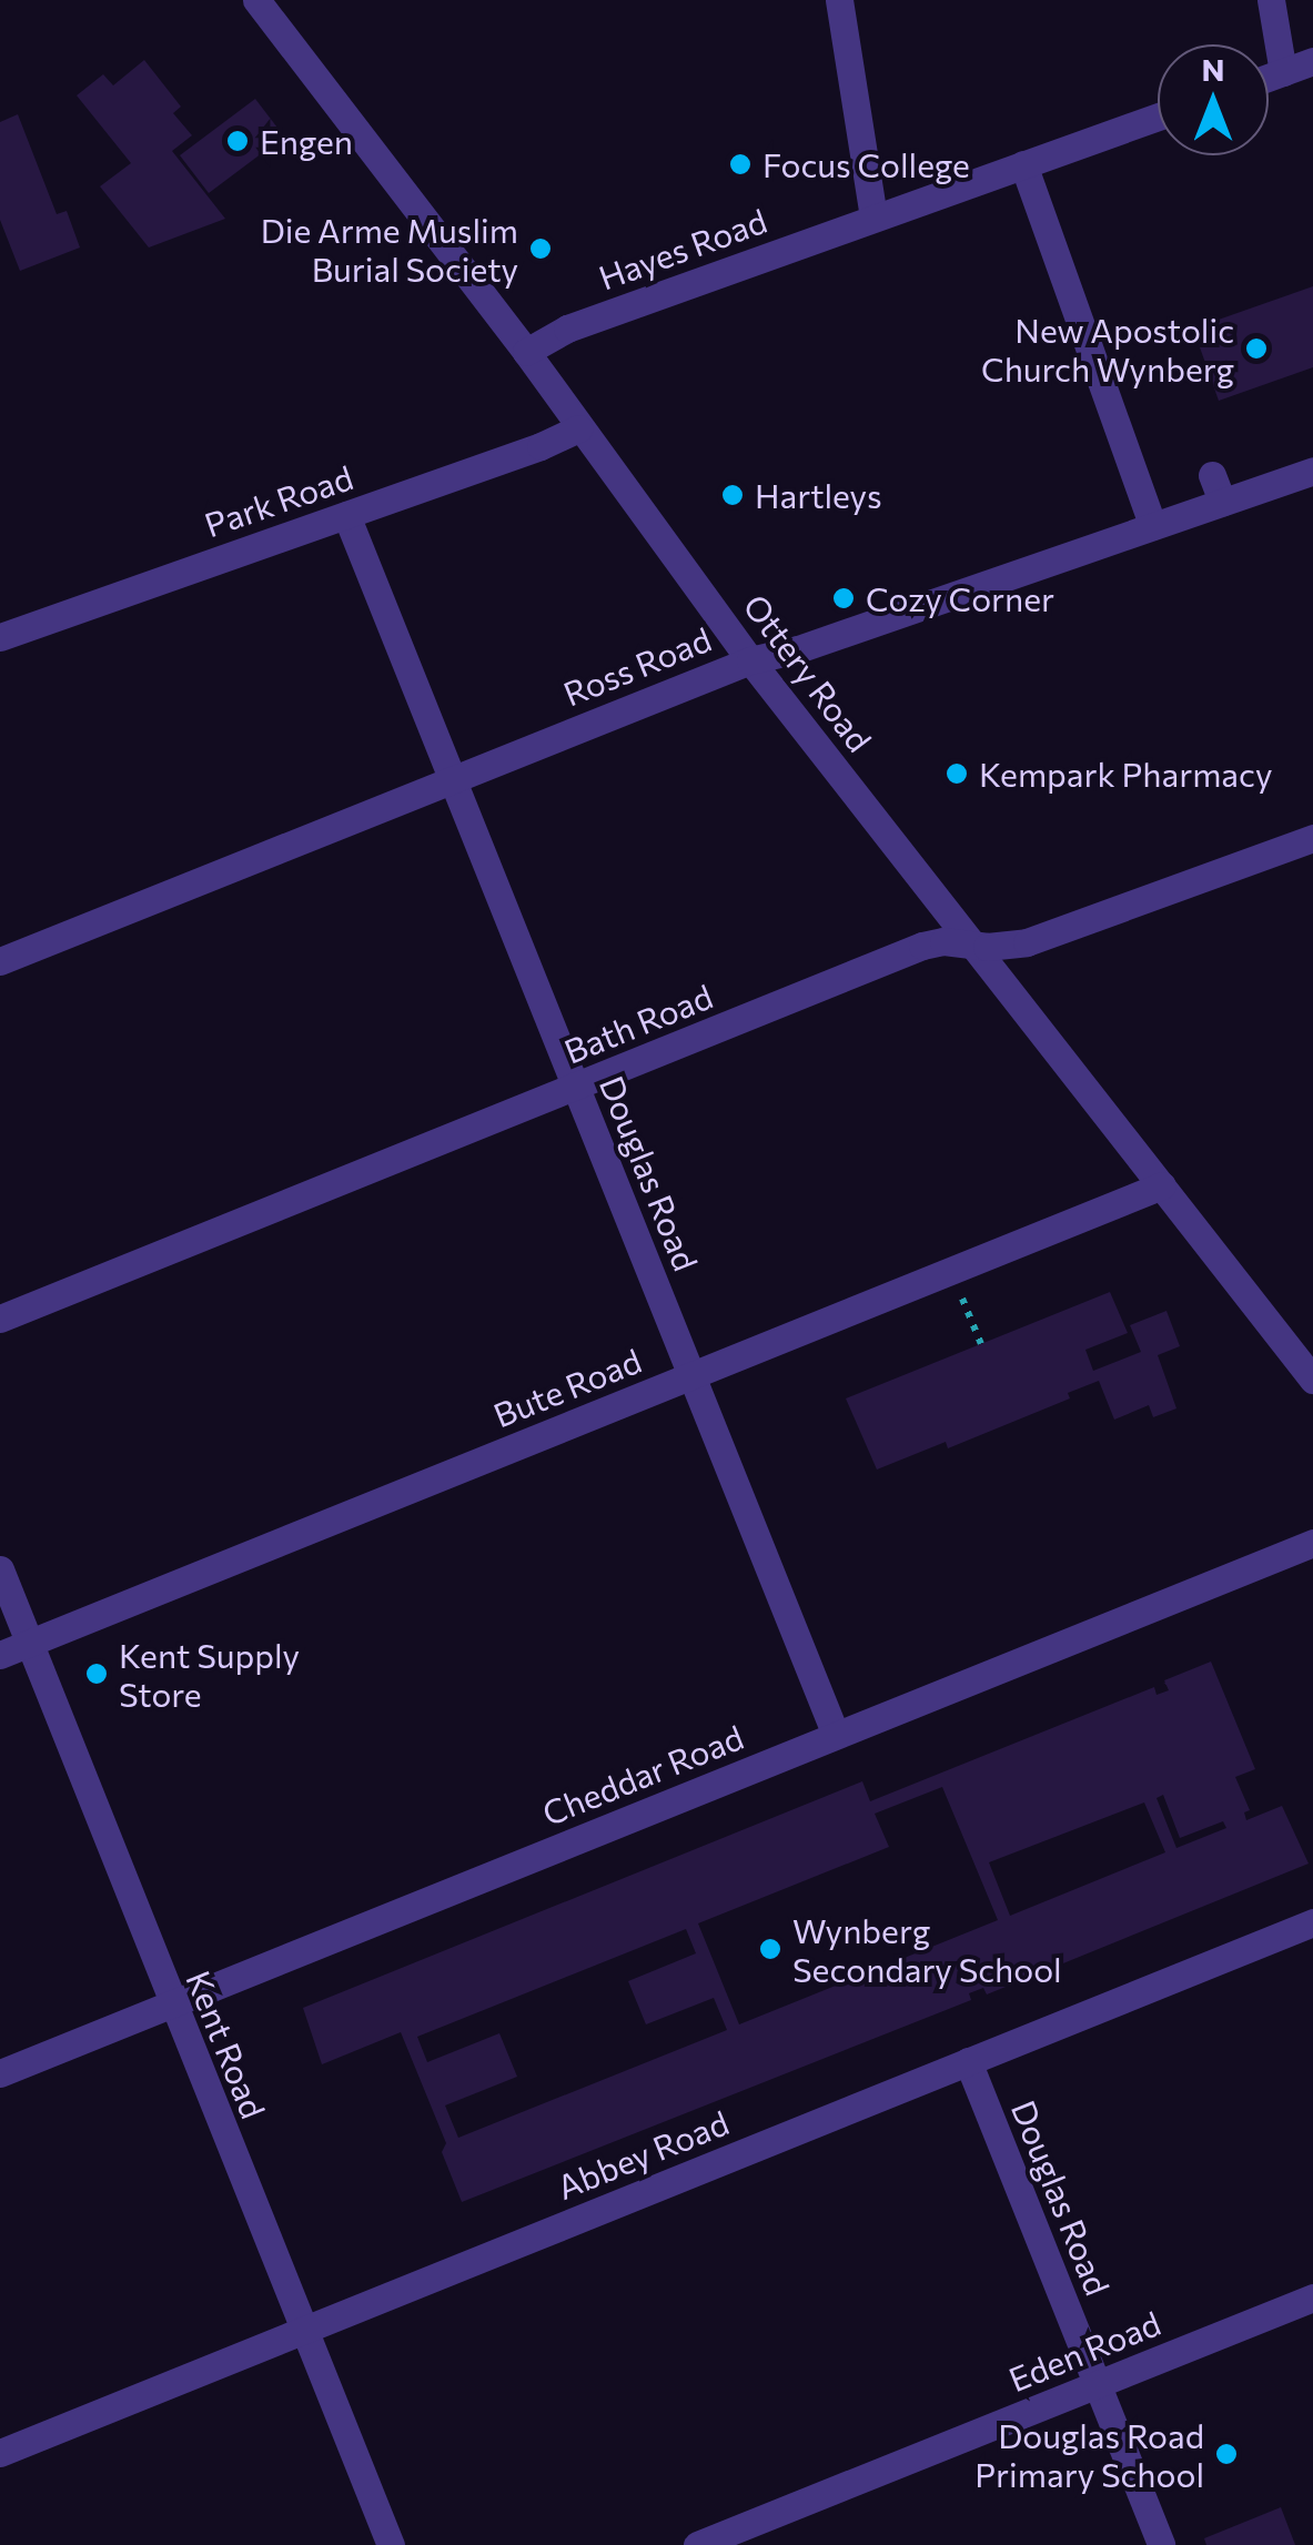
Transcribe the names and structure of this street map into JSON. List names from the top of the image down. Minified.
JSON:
{"streets":{"street":["Hayes Road","Park Road","Ross Road","Ottery Road","Bath Road","Douglas Road","Bute Road","Cheddar Road","Kent Road","Abbey Road","Eden Road"]},"crossings":[["Hayes Road","Ottery Road"],["Park Road","Ottery Road"],["Park Road","Douglas Road"],["Ross Road","Ottery Road"],["Ross Road","Douglas Road"],["Ottery Road","Bath Road"],["Ottery Road","Bute Road"],["Bath Road","Douglas Road"],["Douglas Road","Bute Road"],["Douglas Road","Cheddar Road"],["Douglas Road","Abbey Road"],["Douglas Road","Eden Road"],["Bute Road","Kent Road"],["Cheddar Road","Kent Road"],["Kent Road","Abbey Road"]],"places":["Engen","Focus College","Die Arme Muslim Burial Society","New Apostolic Church Wynberg","Hartleys","Cozy Corner","Kempark Pharmacy","Kent Supply Store","Wynberg Secondary School","Douglas Road Primary School"],"north":"top"}
